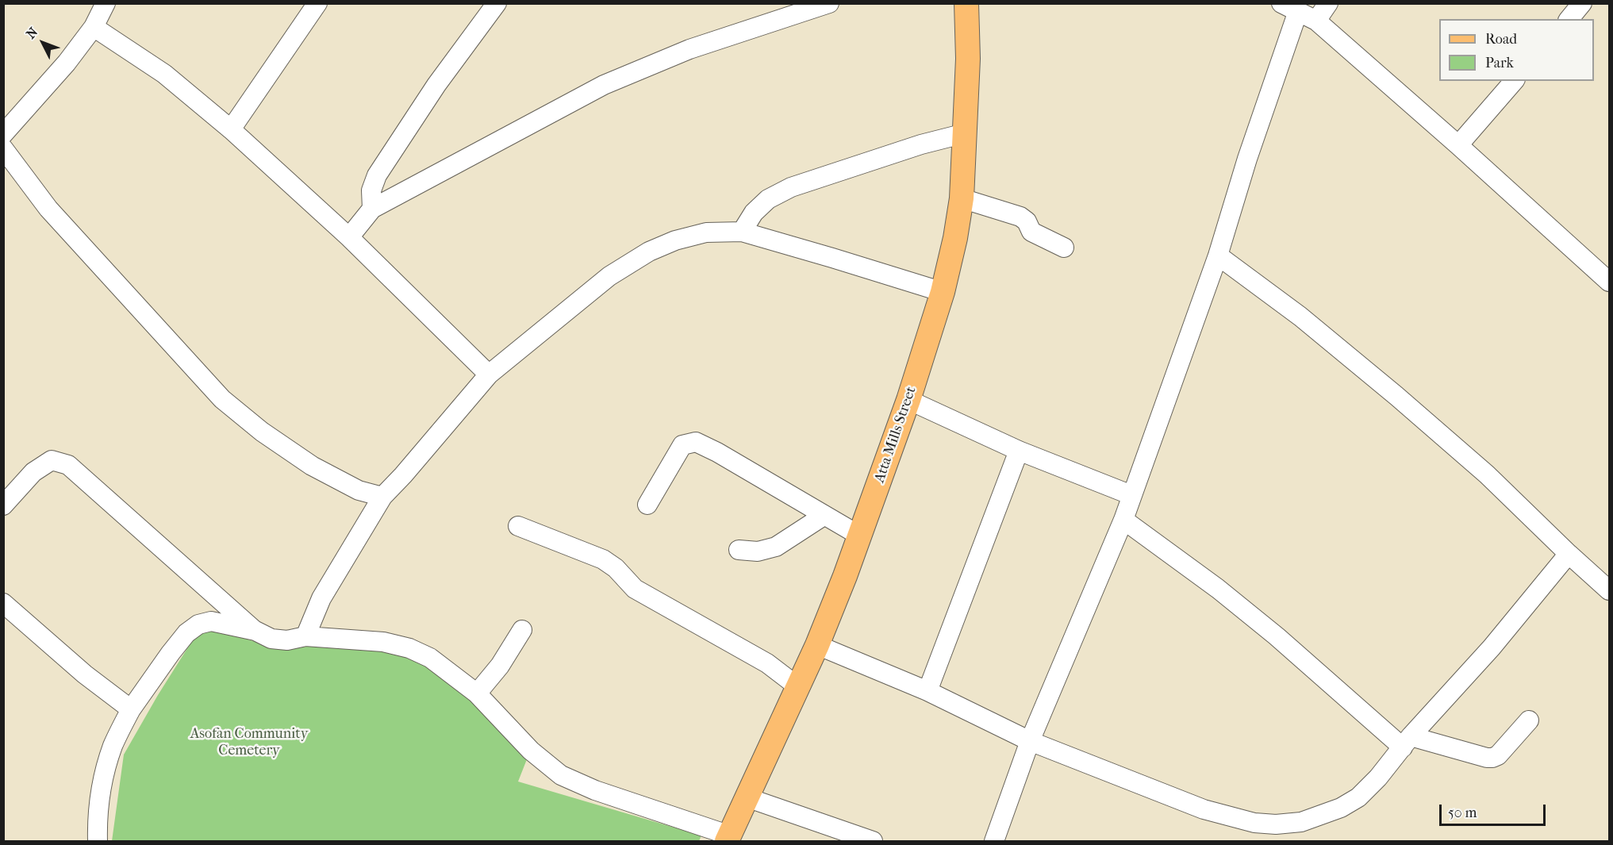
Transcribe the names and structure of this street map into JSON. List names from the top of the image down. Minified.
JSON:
{"streets":{"main road":["Atta Mills Street"]},"parks":["Asofan Community Cemetery"],"legend":["Road","Park"],"scale_bar":"50 m","north":"top left"}
